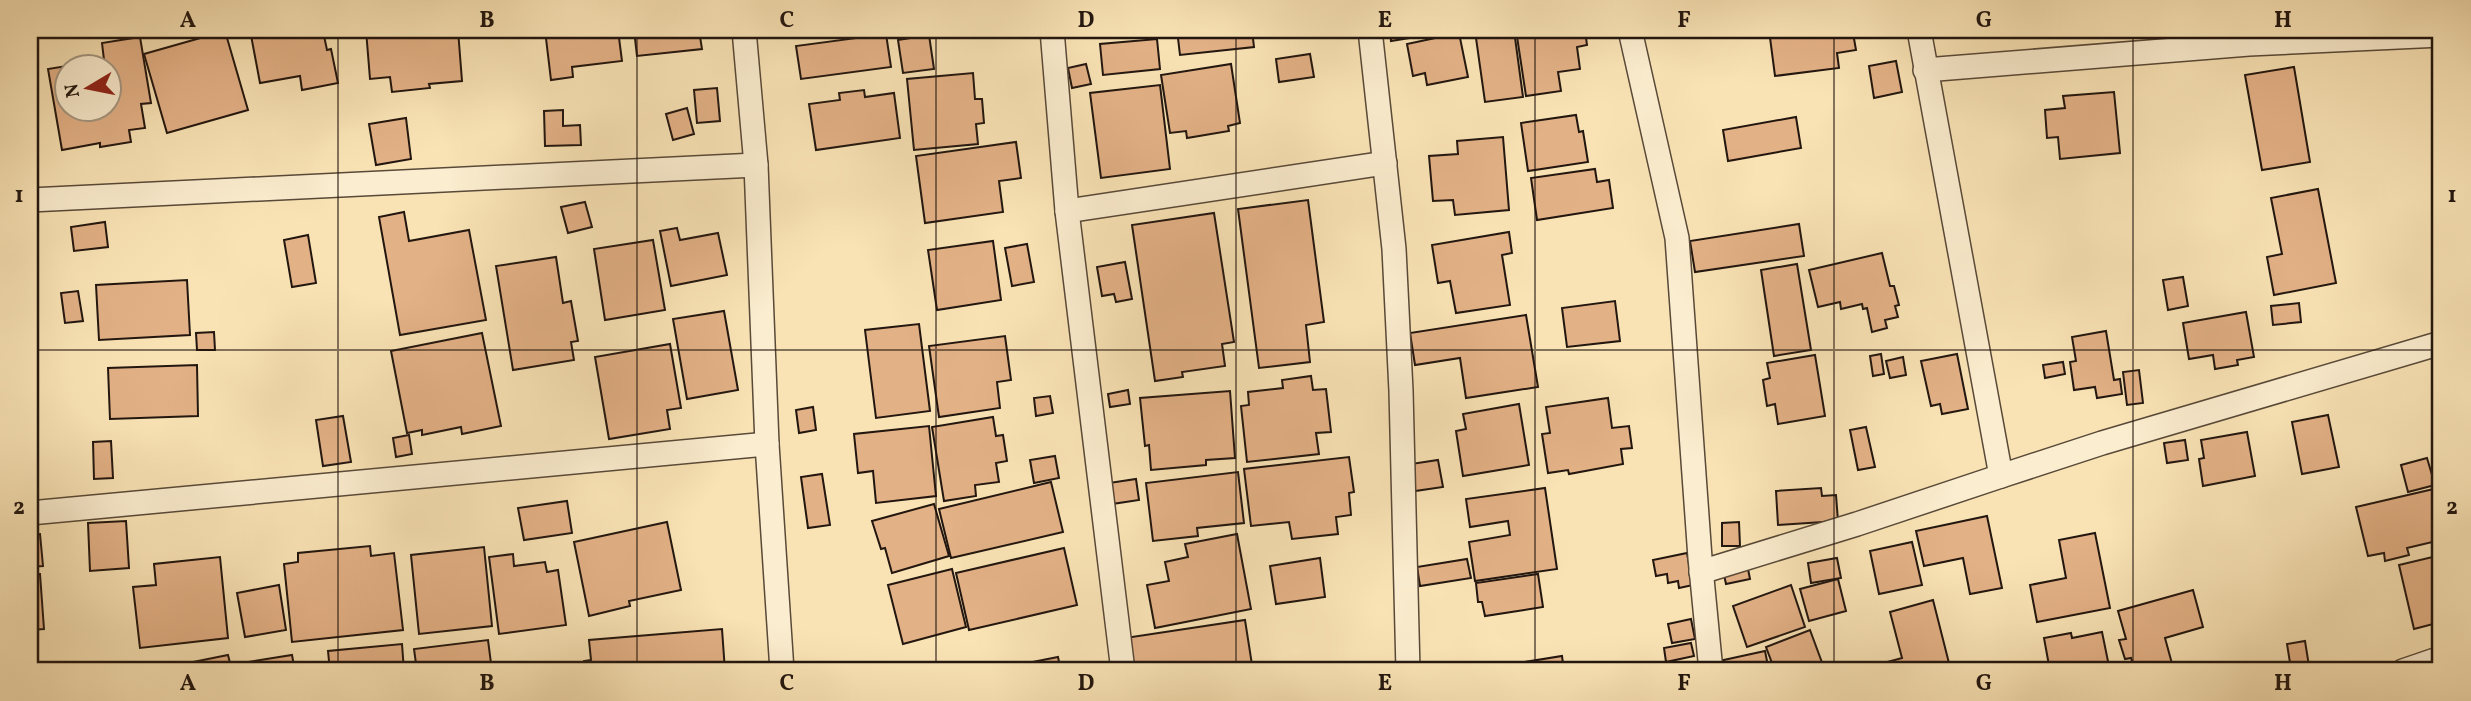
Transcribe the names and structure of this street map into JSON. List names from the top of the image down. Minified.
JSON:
{"north":"left","grid":{"columns":["A","B","C","D","E","F","G","H"],"rows":["1","2"]}}
